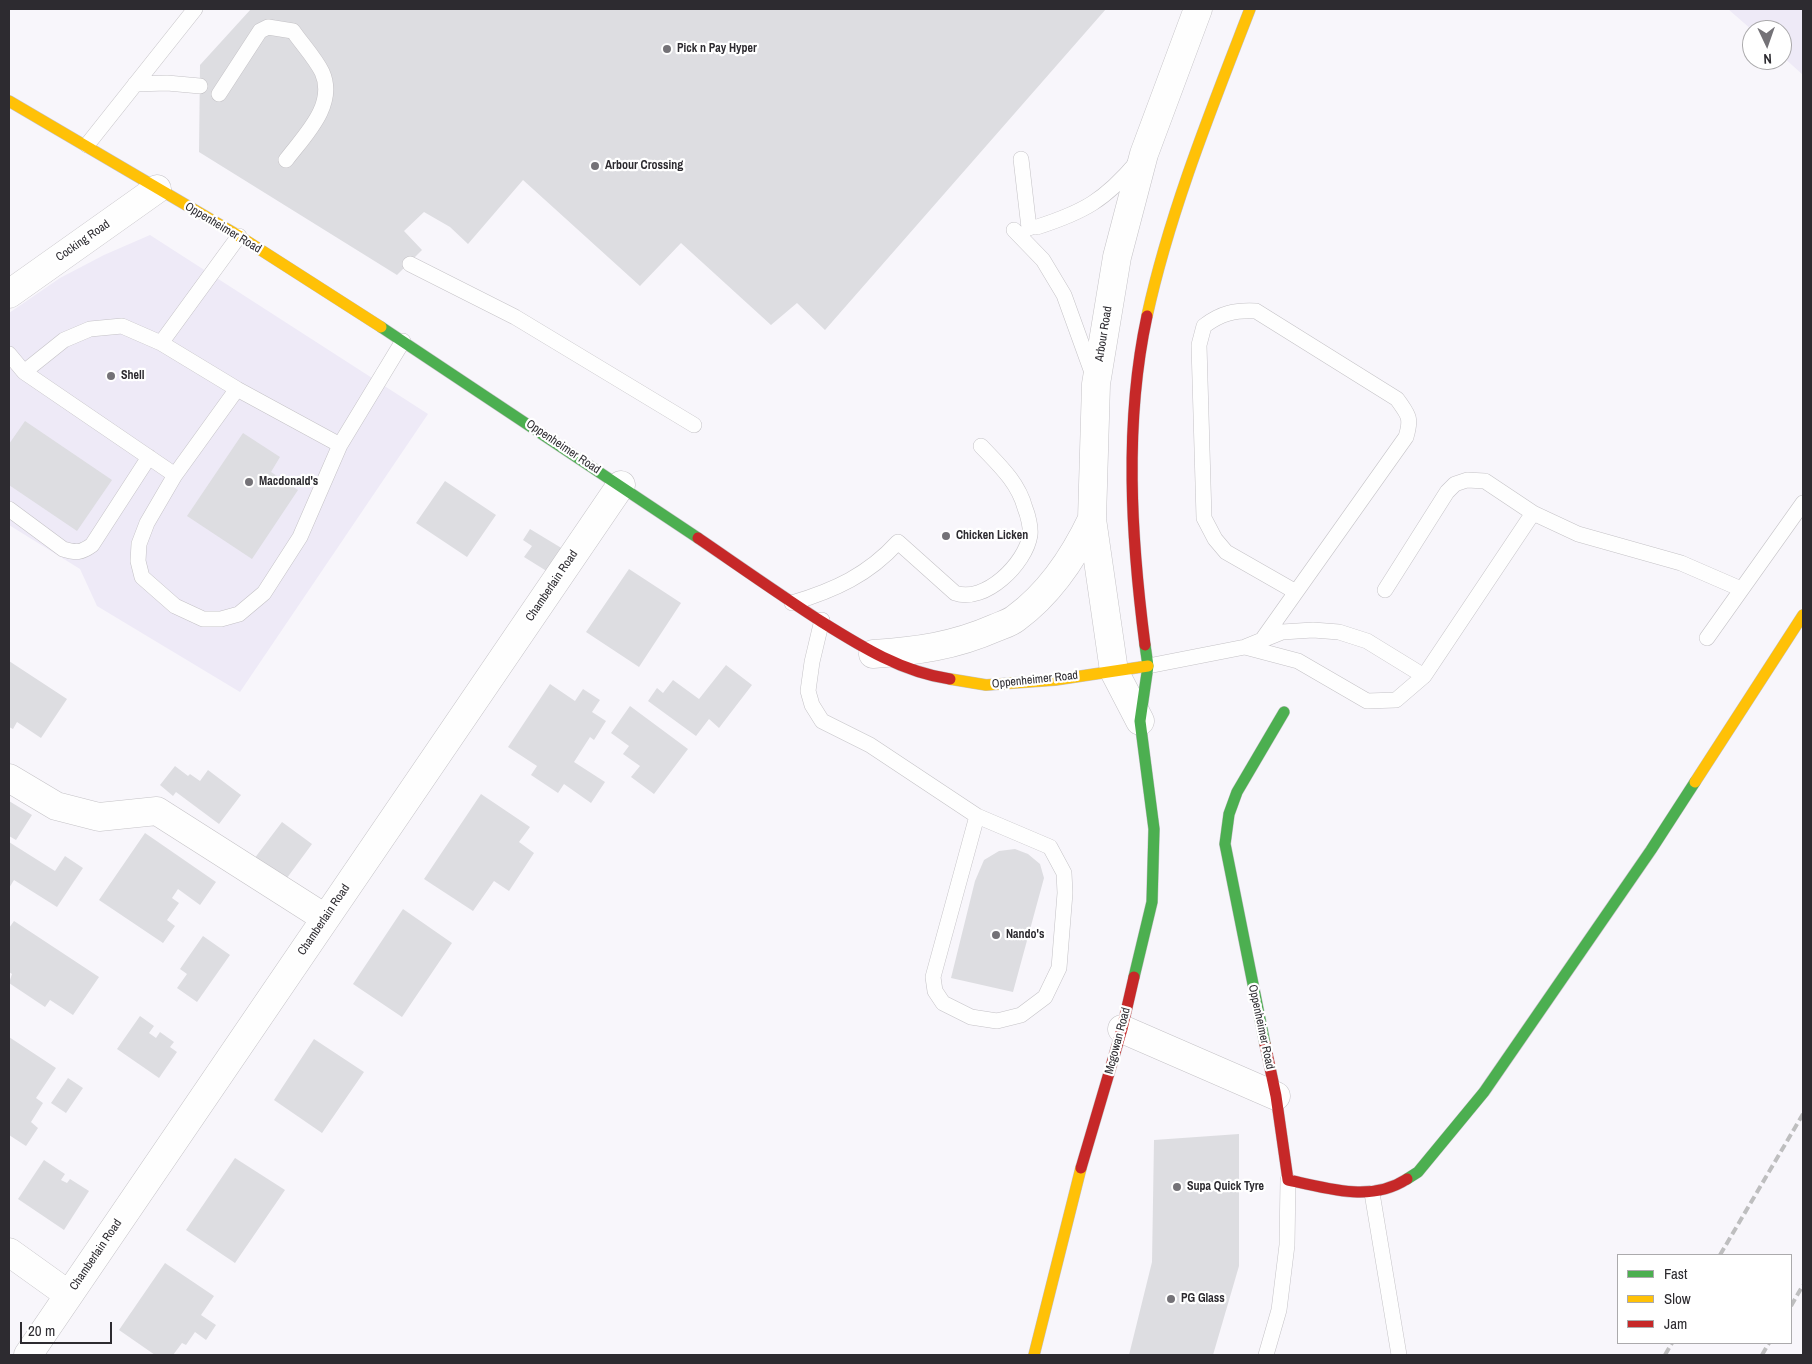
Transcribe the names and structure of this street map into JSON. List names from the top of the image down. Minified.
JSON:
{"streets":{"street":["Oppenheimer Road","Cocking Road","Arbour Road","Chamberlain Road","Mcgowan Road"]},"crossings":[["Oppenheimer Road","Cocking Road"],["Oppenheimer Road","Arbour Road"],["Oppenheimer Road","Chamberlain Road"],["Oppenheimer Road","Mcgowan Road"],["Arbour Road","Mcgowan Road"]],"places":["Pick n Pay Hyper","Arbour Crossing","Shell","Macdonald's","Chicken Licken","Nando's","Supa Quick Tyre","PG Glass"],"legend":["Fast","Slow","Jam"],"scale_bar":"20 m","north":"bottom"}
